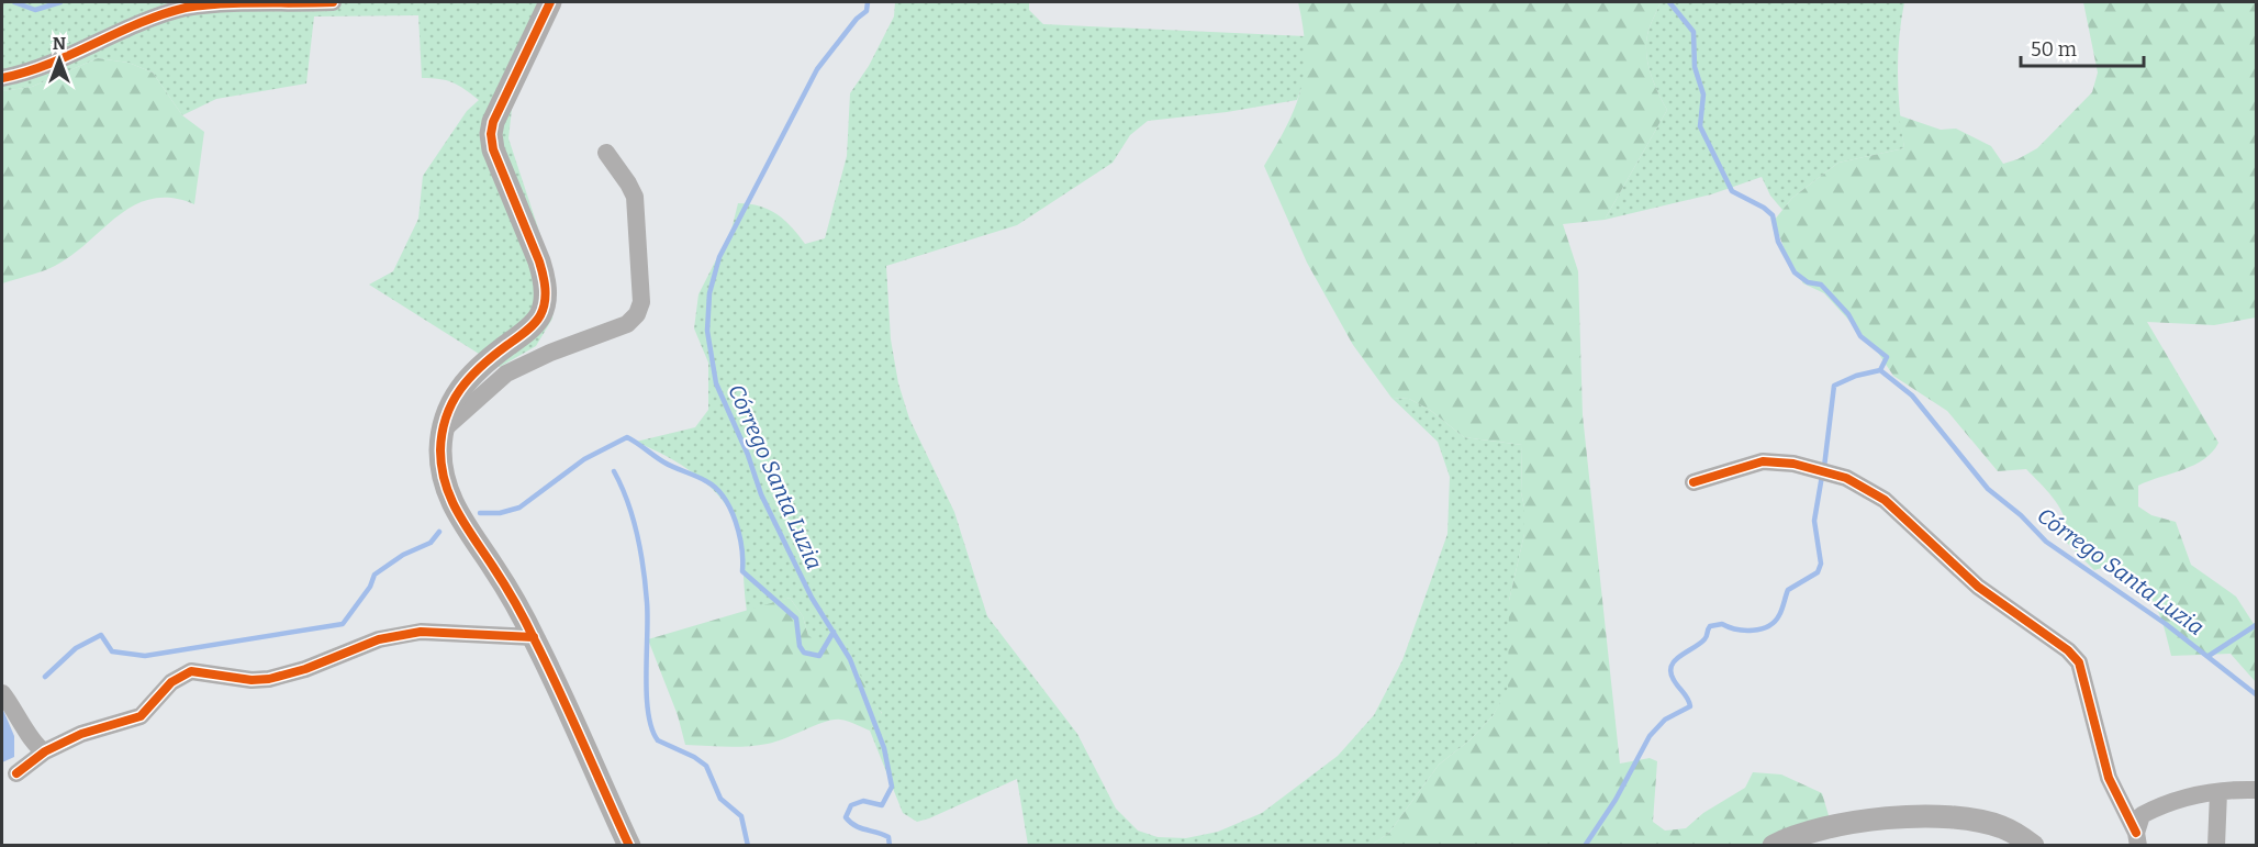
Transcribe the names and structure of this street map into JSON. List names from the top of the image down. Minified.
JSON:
{"water":["Córrego Santa Luzia"],"scale_bar":"50 m","north":"top"}
